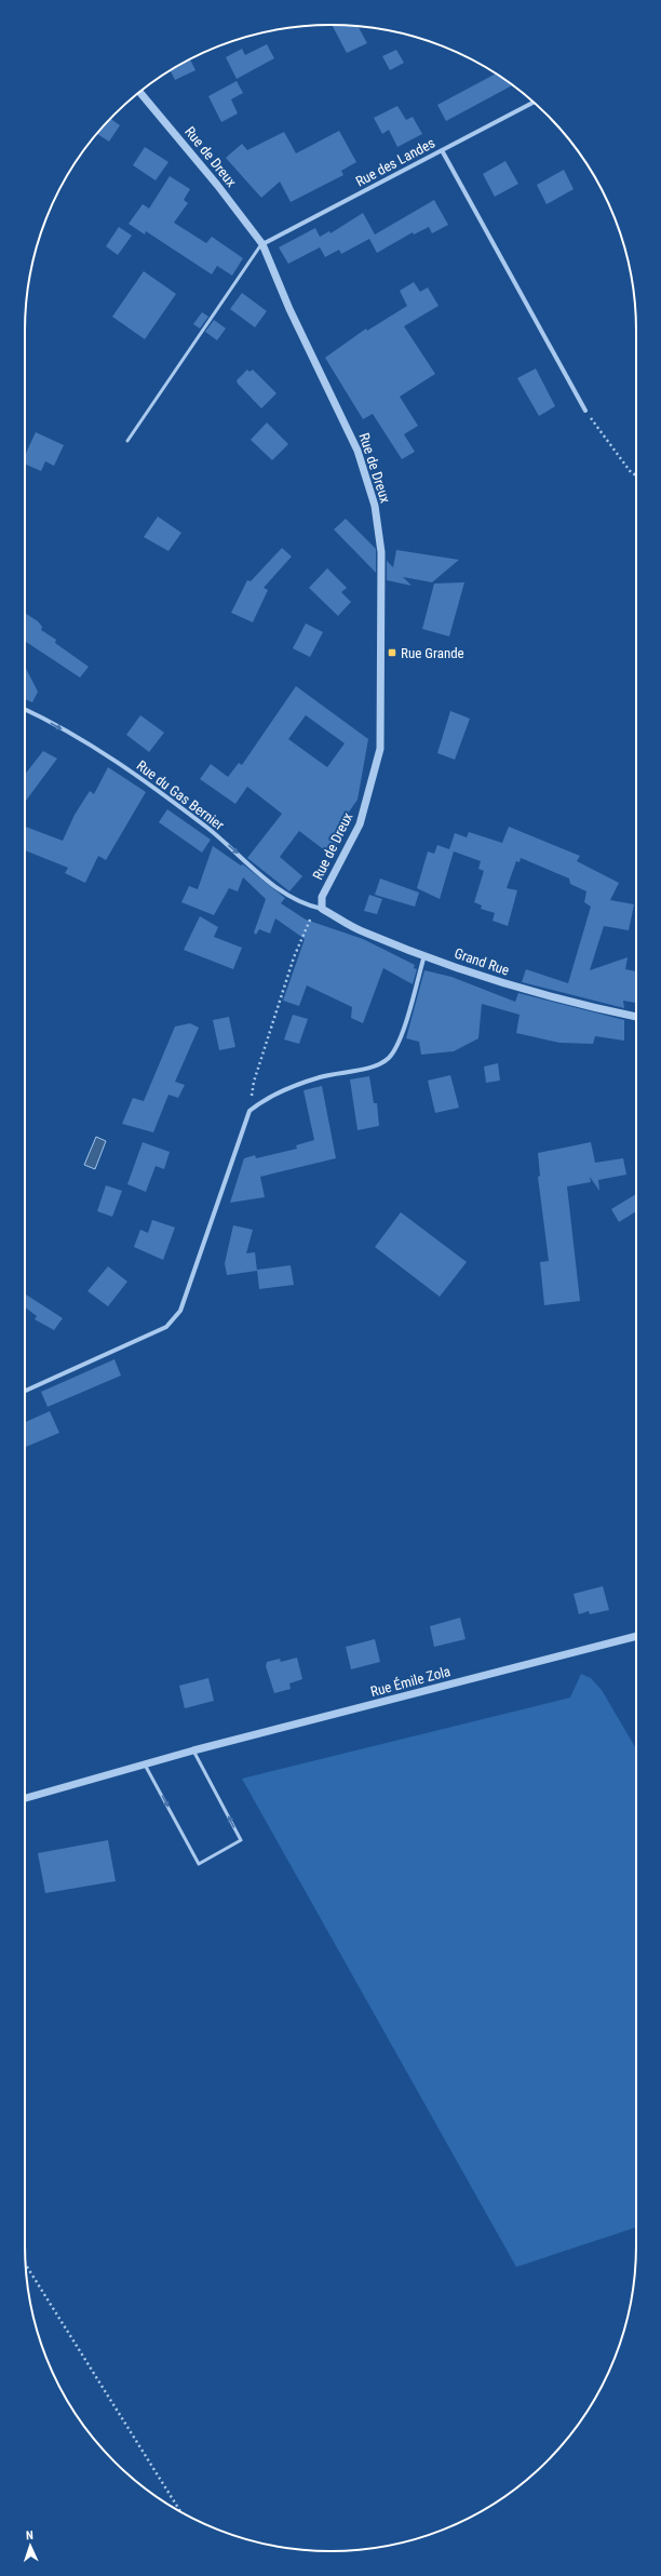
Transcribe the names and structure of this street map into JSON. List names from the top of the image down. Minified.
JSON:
{"streets":{"street":["Rue de Dreux","Rue des Landes","Rue du Gas Bernier","Grand Rue","Rue Émile Zola"]},"crossings":[["Rue de Dreux","Rue des Landes"],["Rue de Dreux","Rue du Gas Bernier"],["Rue de Dreux","Grand Rue"],["Rue du Gas Bernier","Grand Rue"]],"one_way":["Rue du Gas Bernier"],"places":{"transit":["Rue Grande"]},"north":"top"}
